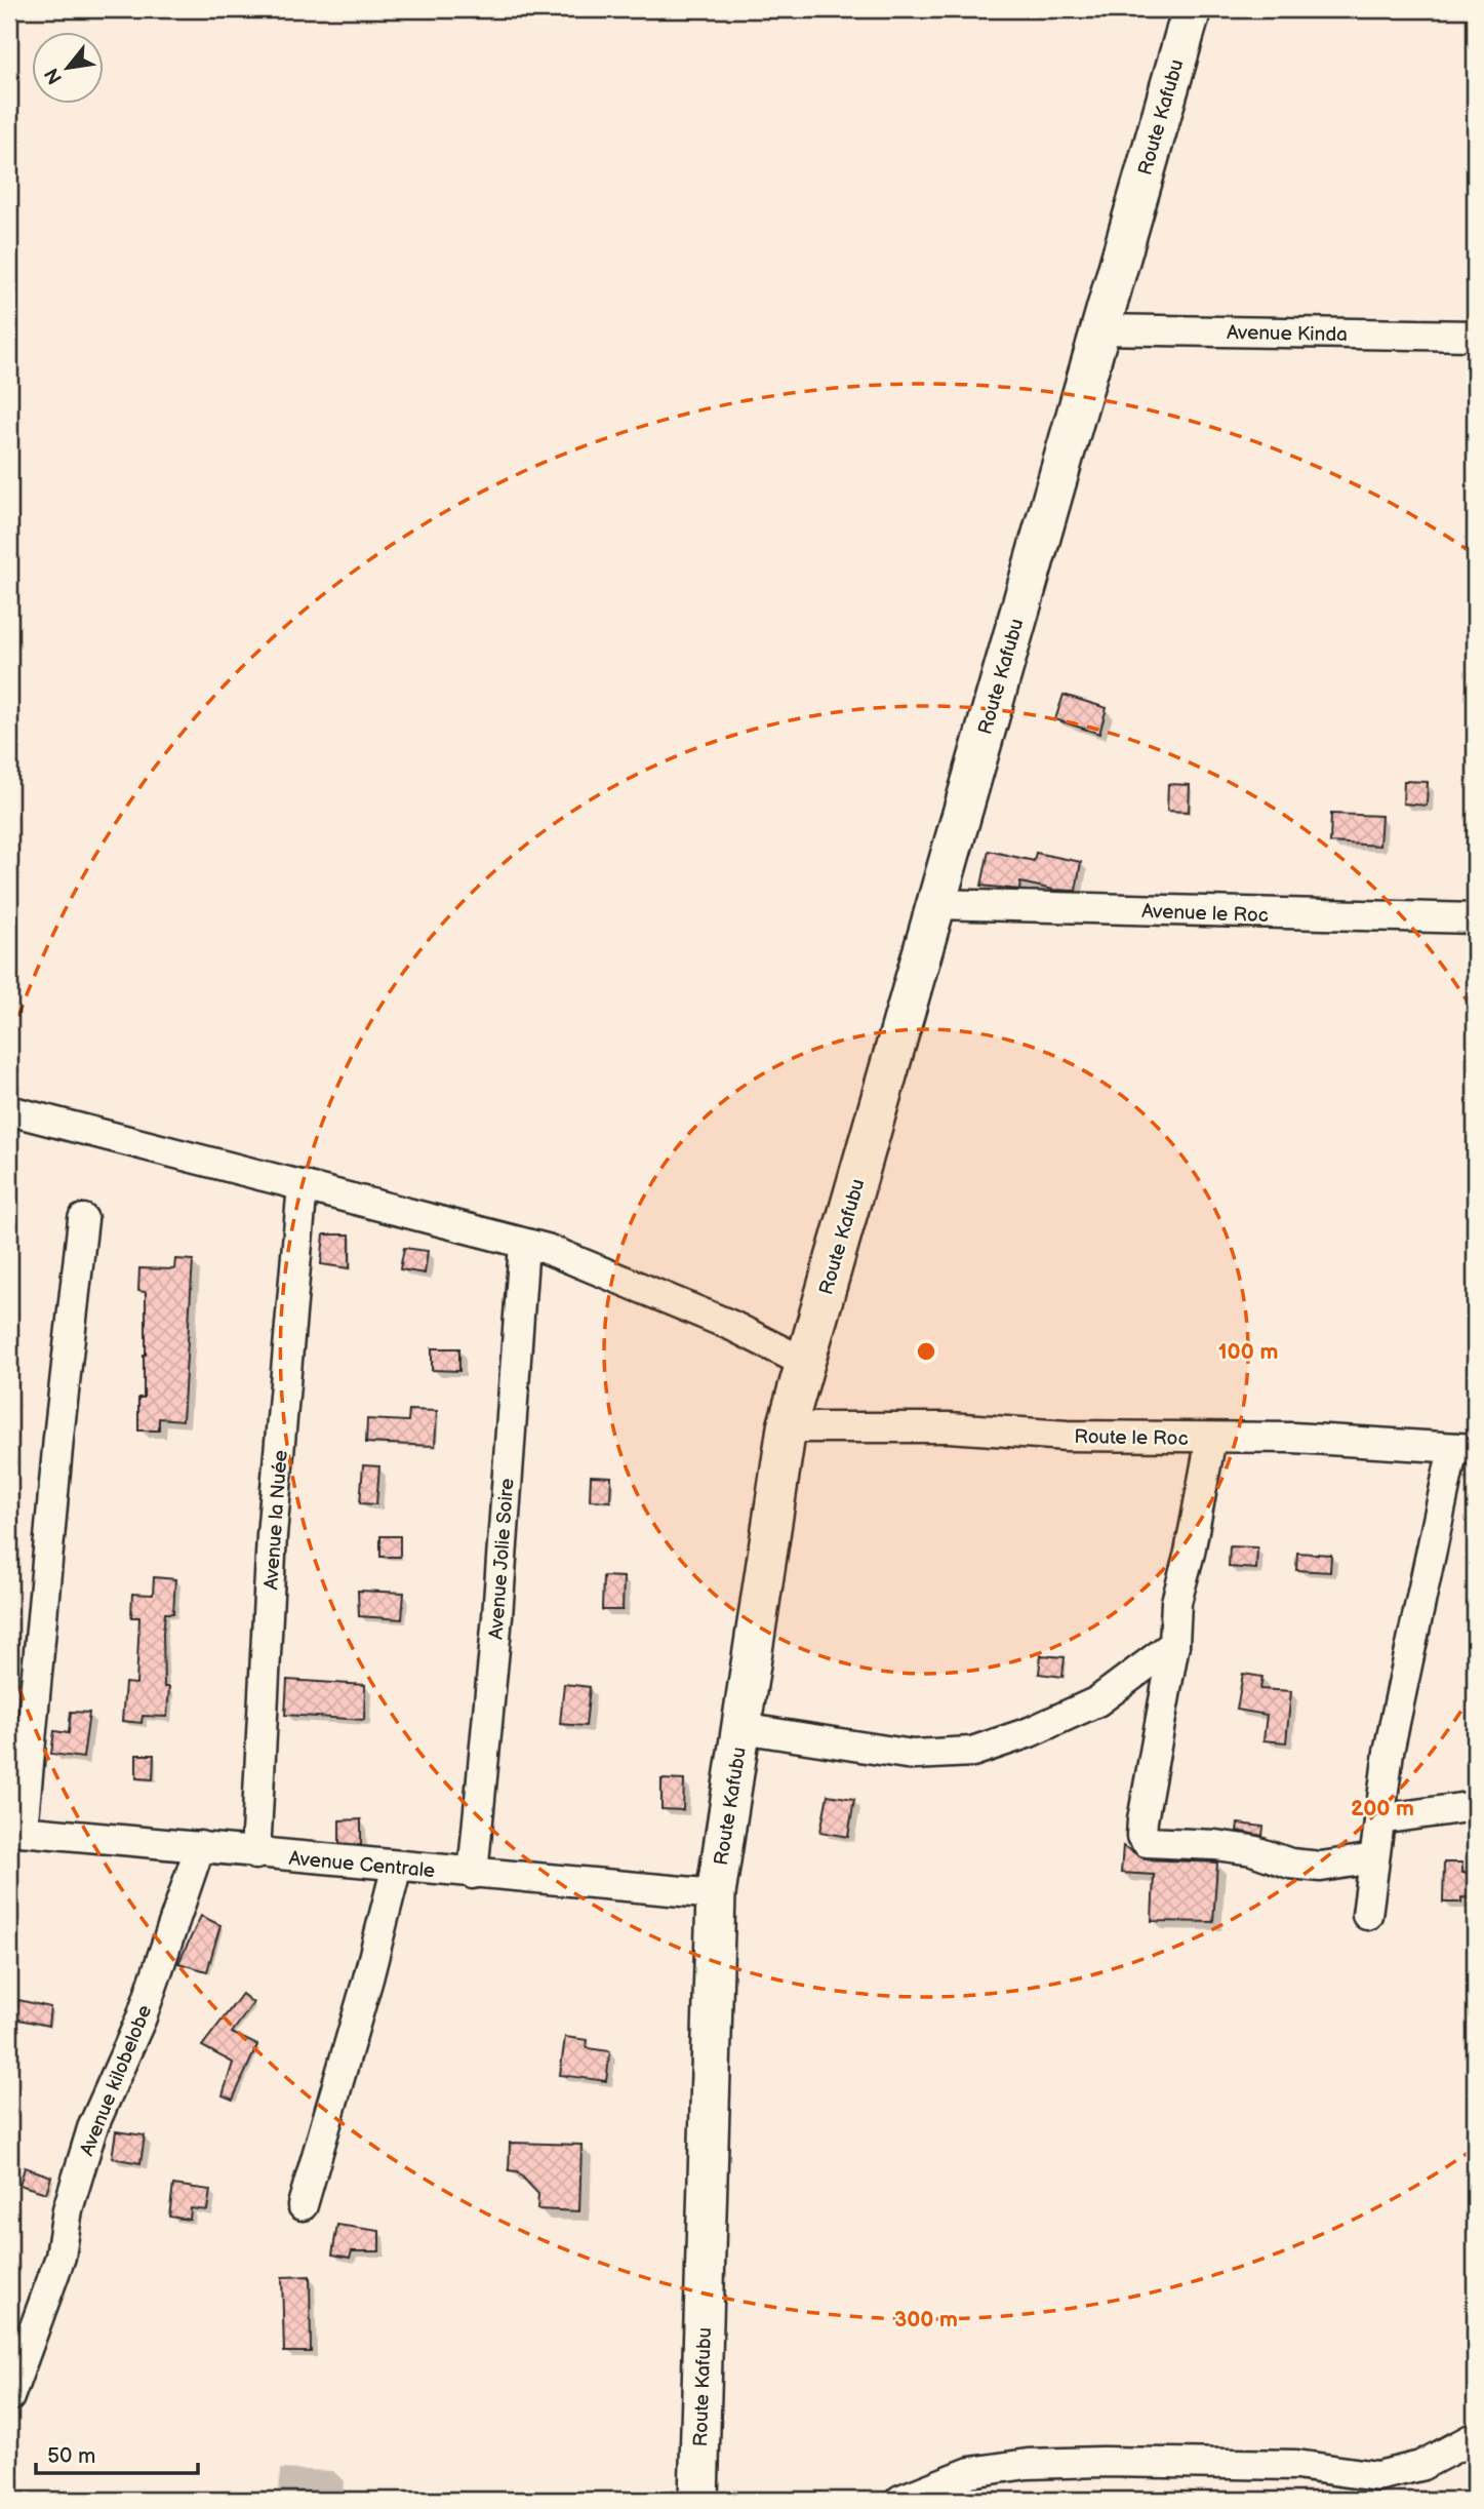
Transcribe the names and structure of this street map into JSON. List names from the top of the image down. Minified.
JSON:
{"streets":{"main road":["Route Kafubu"],"street":["Avenue Kinda","Avenue le Roc","Route le Roc","Avenue la Nuée","Avenue Jolie Soire","Avenue Centrale","Avenue kilobelobe"]},"crossings":[["Route Kafubu","Avenue Kinda"],["Route Kafubu","Avenue le Roc"],["Route Kafubu","Route le Roc"],["Route Kafubu","Avenue Centrale"],["Avenue la Nuée","Avenue Centrale"],["Avenue Jolie Soire","Avenue Centrale"],["Avenue Centrale","Avenue kilobelobe"]],"scale_bar":"50 m","north":"bottom left","rings":["100 m","200 m","300 m"]}
